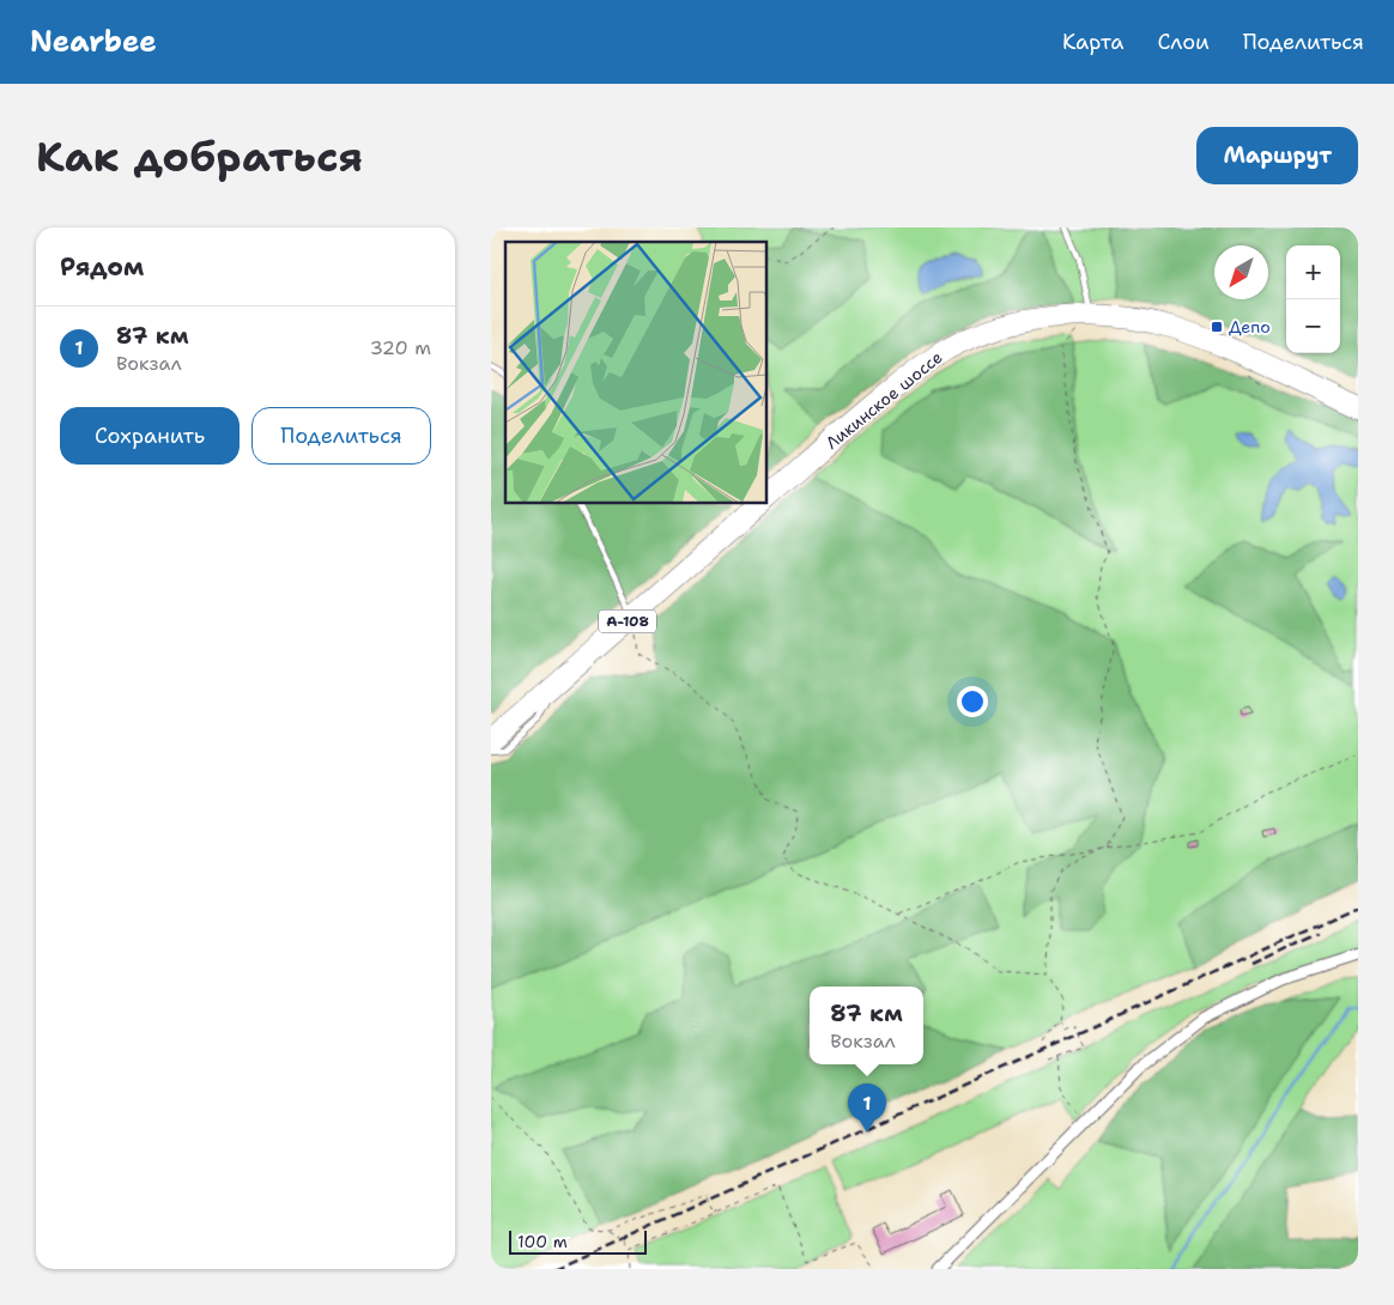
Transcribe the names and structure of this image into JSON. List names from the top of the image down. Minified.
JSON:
{"streets":{"highway":["Ликинское шоссе","А-108"]},"places":{"transit":["Депо"]},"scale_bar":"100 m","north":"bottom left","page":{"header":"Nearbee","nav":["Карта","Слои","Поделиться"],"buttons":["Маршрут",["Сохранить","Поделиться"]],"title":"Как добраться","heading":"Рядом","map_buttons":["+","−"],"list":[{"mark":"1","name":"87 км","note":"Вокзал","value":"320 m"}],"popup":["87 км","Вокзал"],"pins":"1","scale":"100 m"}}
